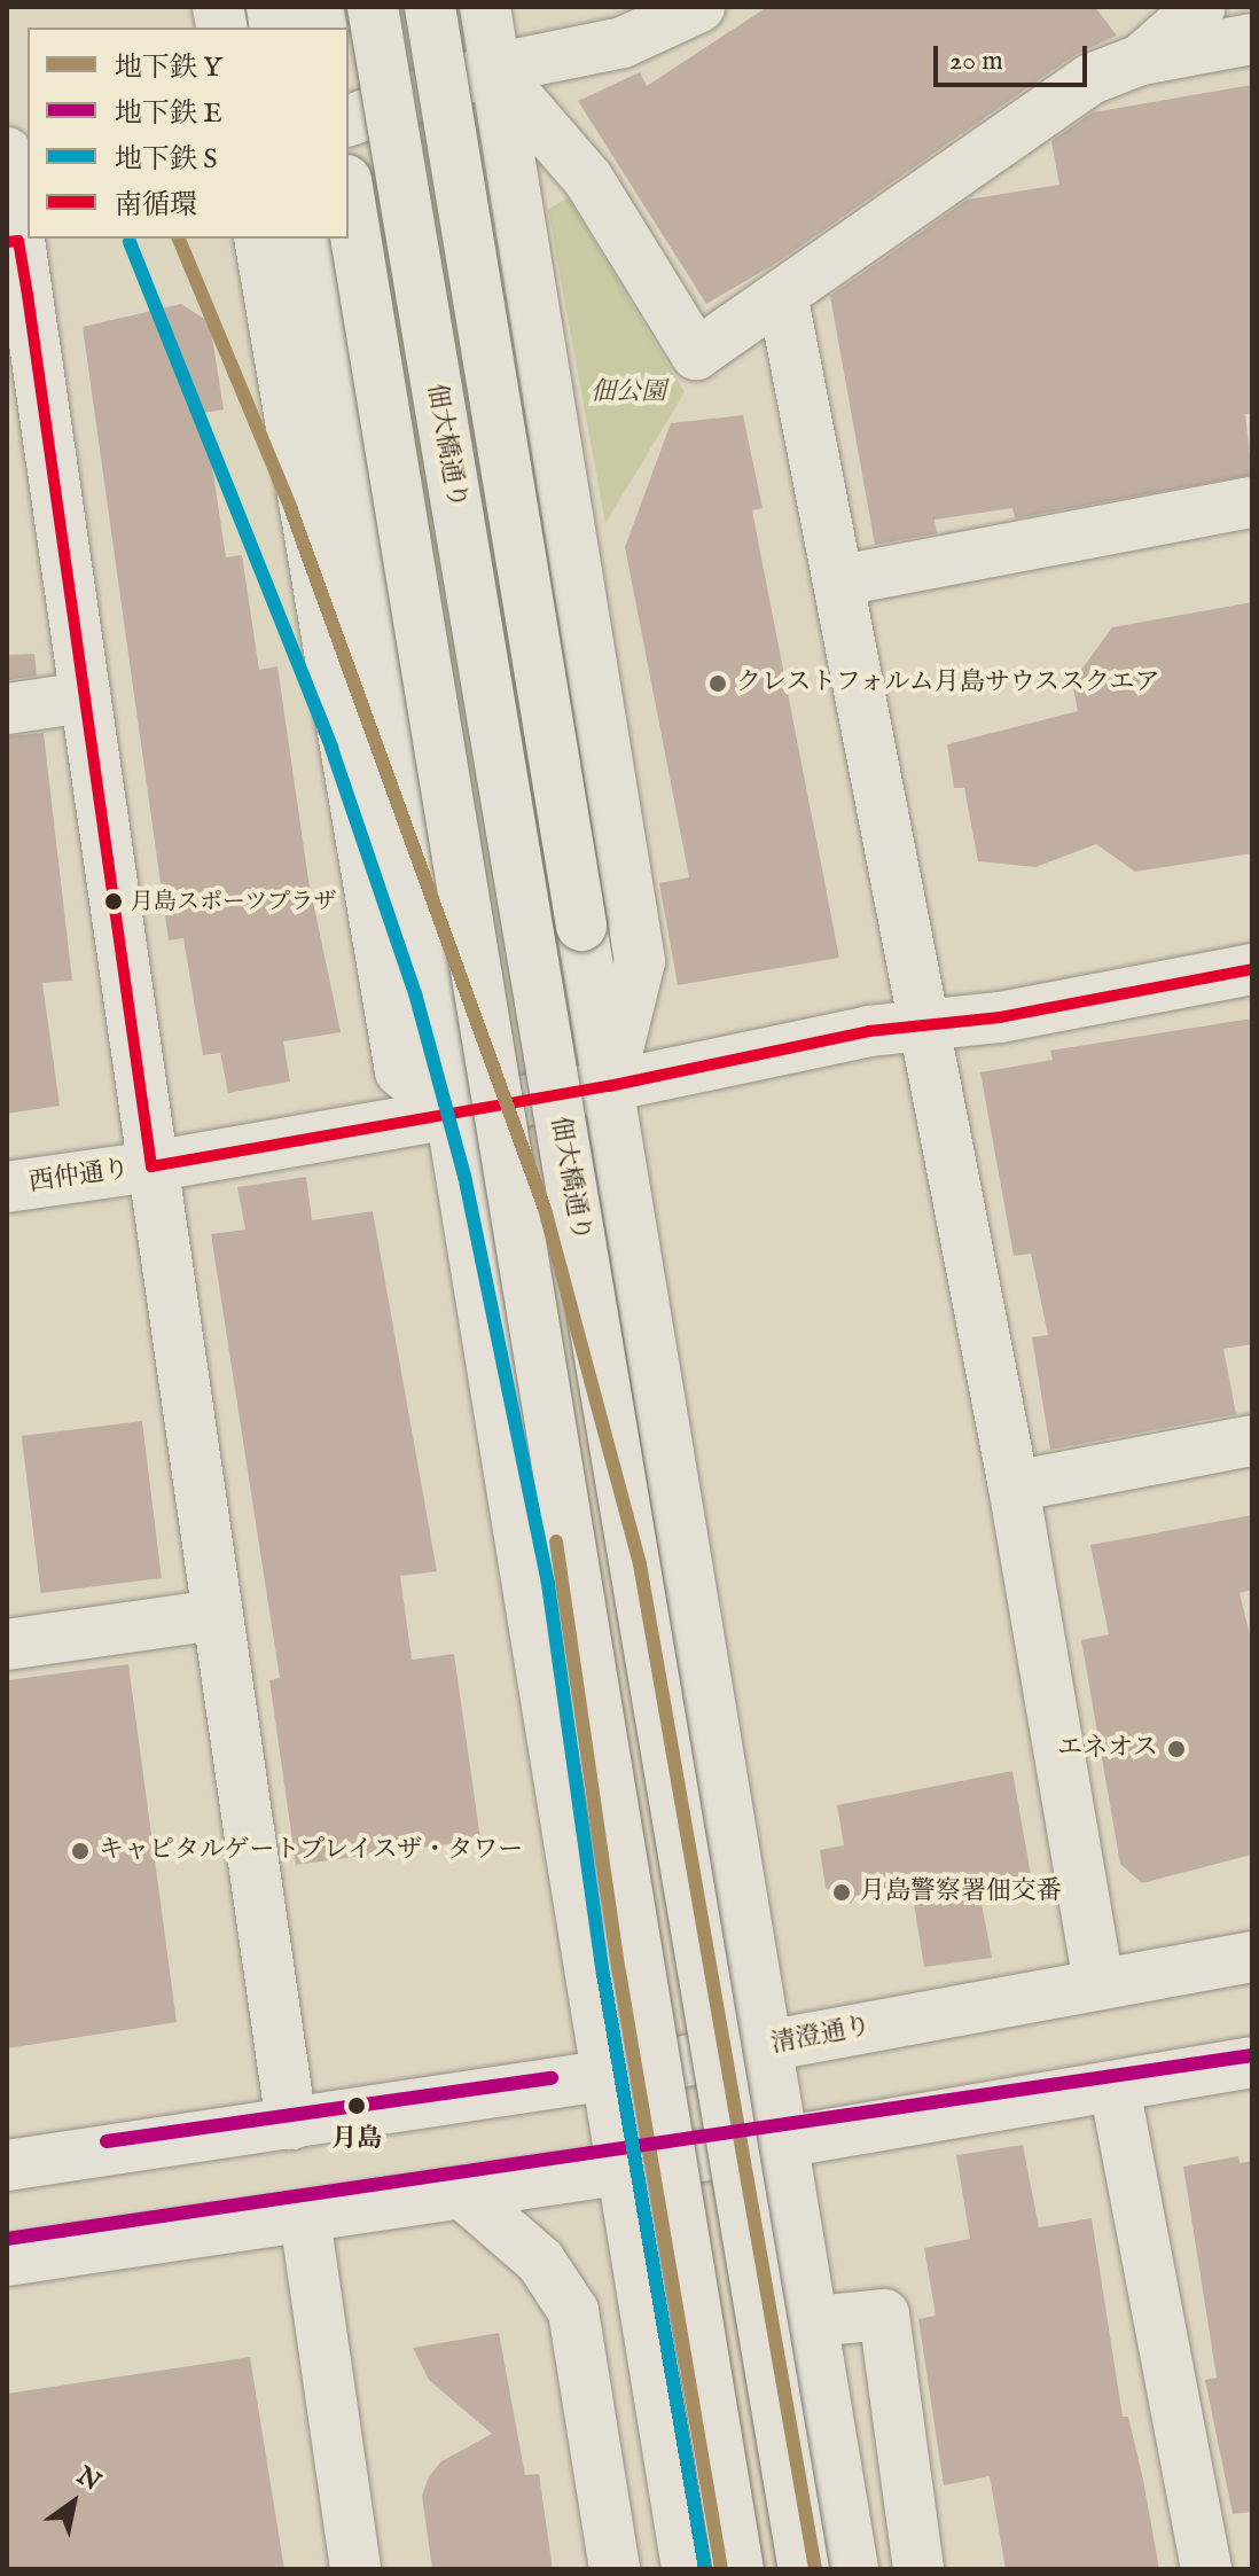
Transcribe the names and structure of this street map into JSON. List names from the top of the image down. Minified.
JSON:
{"streets":{"main road":["佃大橋通り","西仲通り","清澄通り"]},"parks":["佃公園"],"places":["クレストフォルム月島サウススクエア","月島スポーツプラザ","エネオス","キャピタルゲートプレイスザ・タワー","月島警察署佃交番","月島"],"lines":["metro line Y","transit line 南循環","metro line S","metro line E"],"legend":["地下鉄 Y","地下鉄 E","地下鉄 S","南循環"],"scale_bar":"20 m","north":"top right"}
